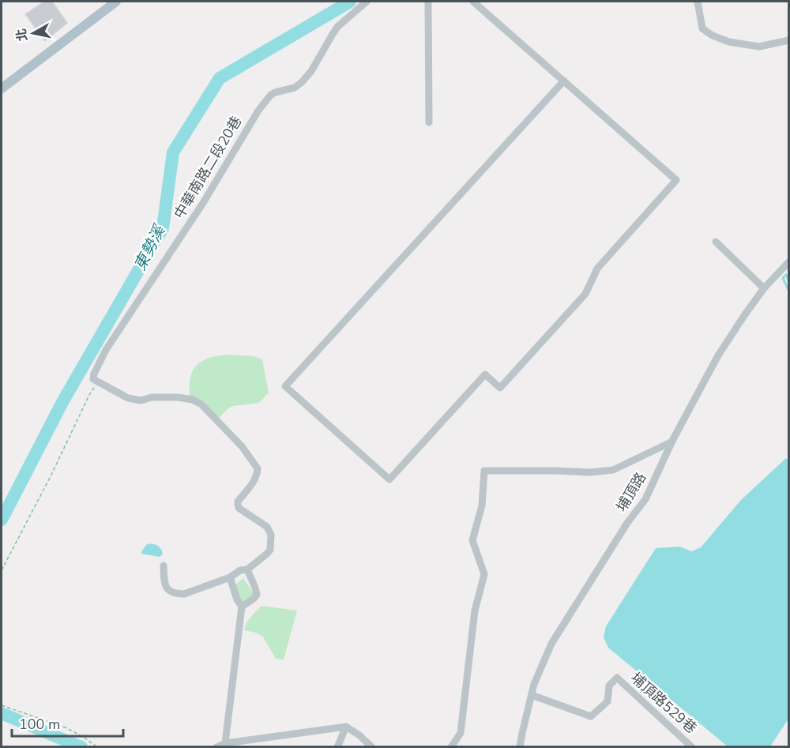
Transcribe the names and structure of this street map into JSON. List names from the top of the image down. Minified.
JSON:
{"streets":{"street":["中華南路二段20巷","埔頂路","埔頂路529巷"]},"crossings":[["埔頂路","埔頂路529巷"]],"water":["東勢溪"],"scale_bar":"100 m","north":"left"}
